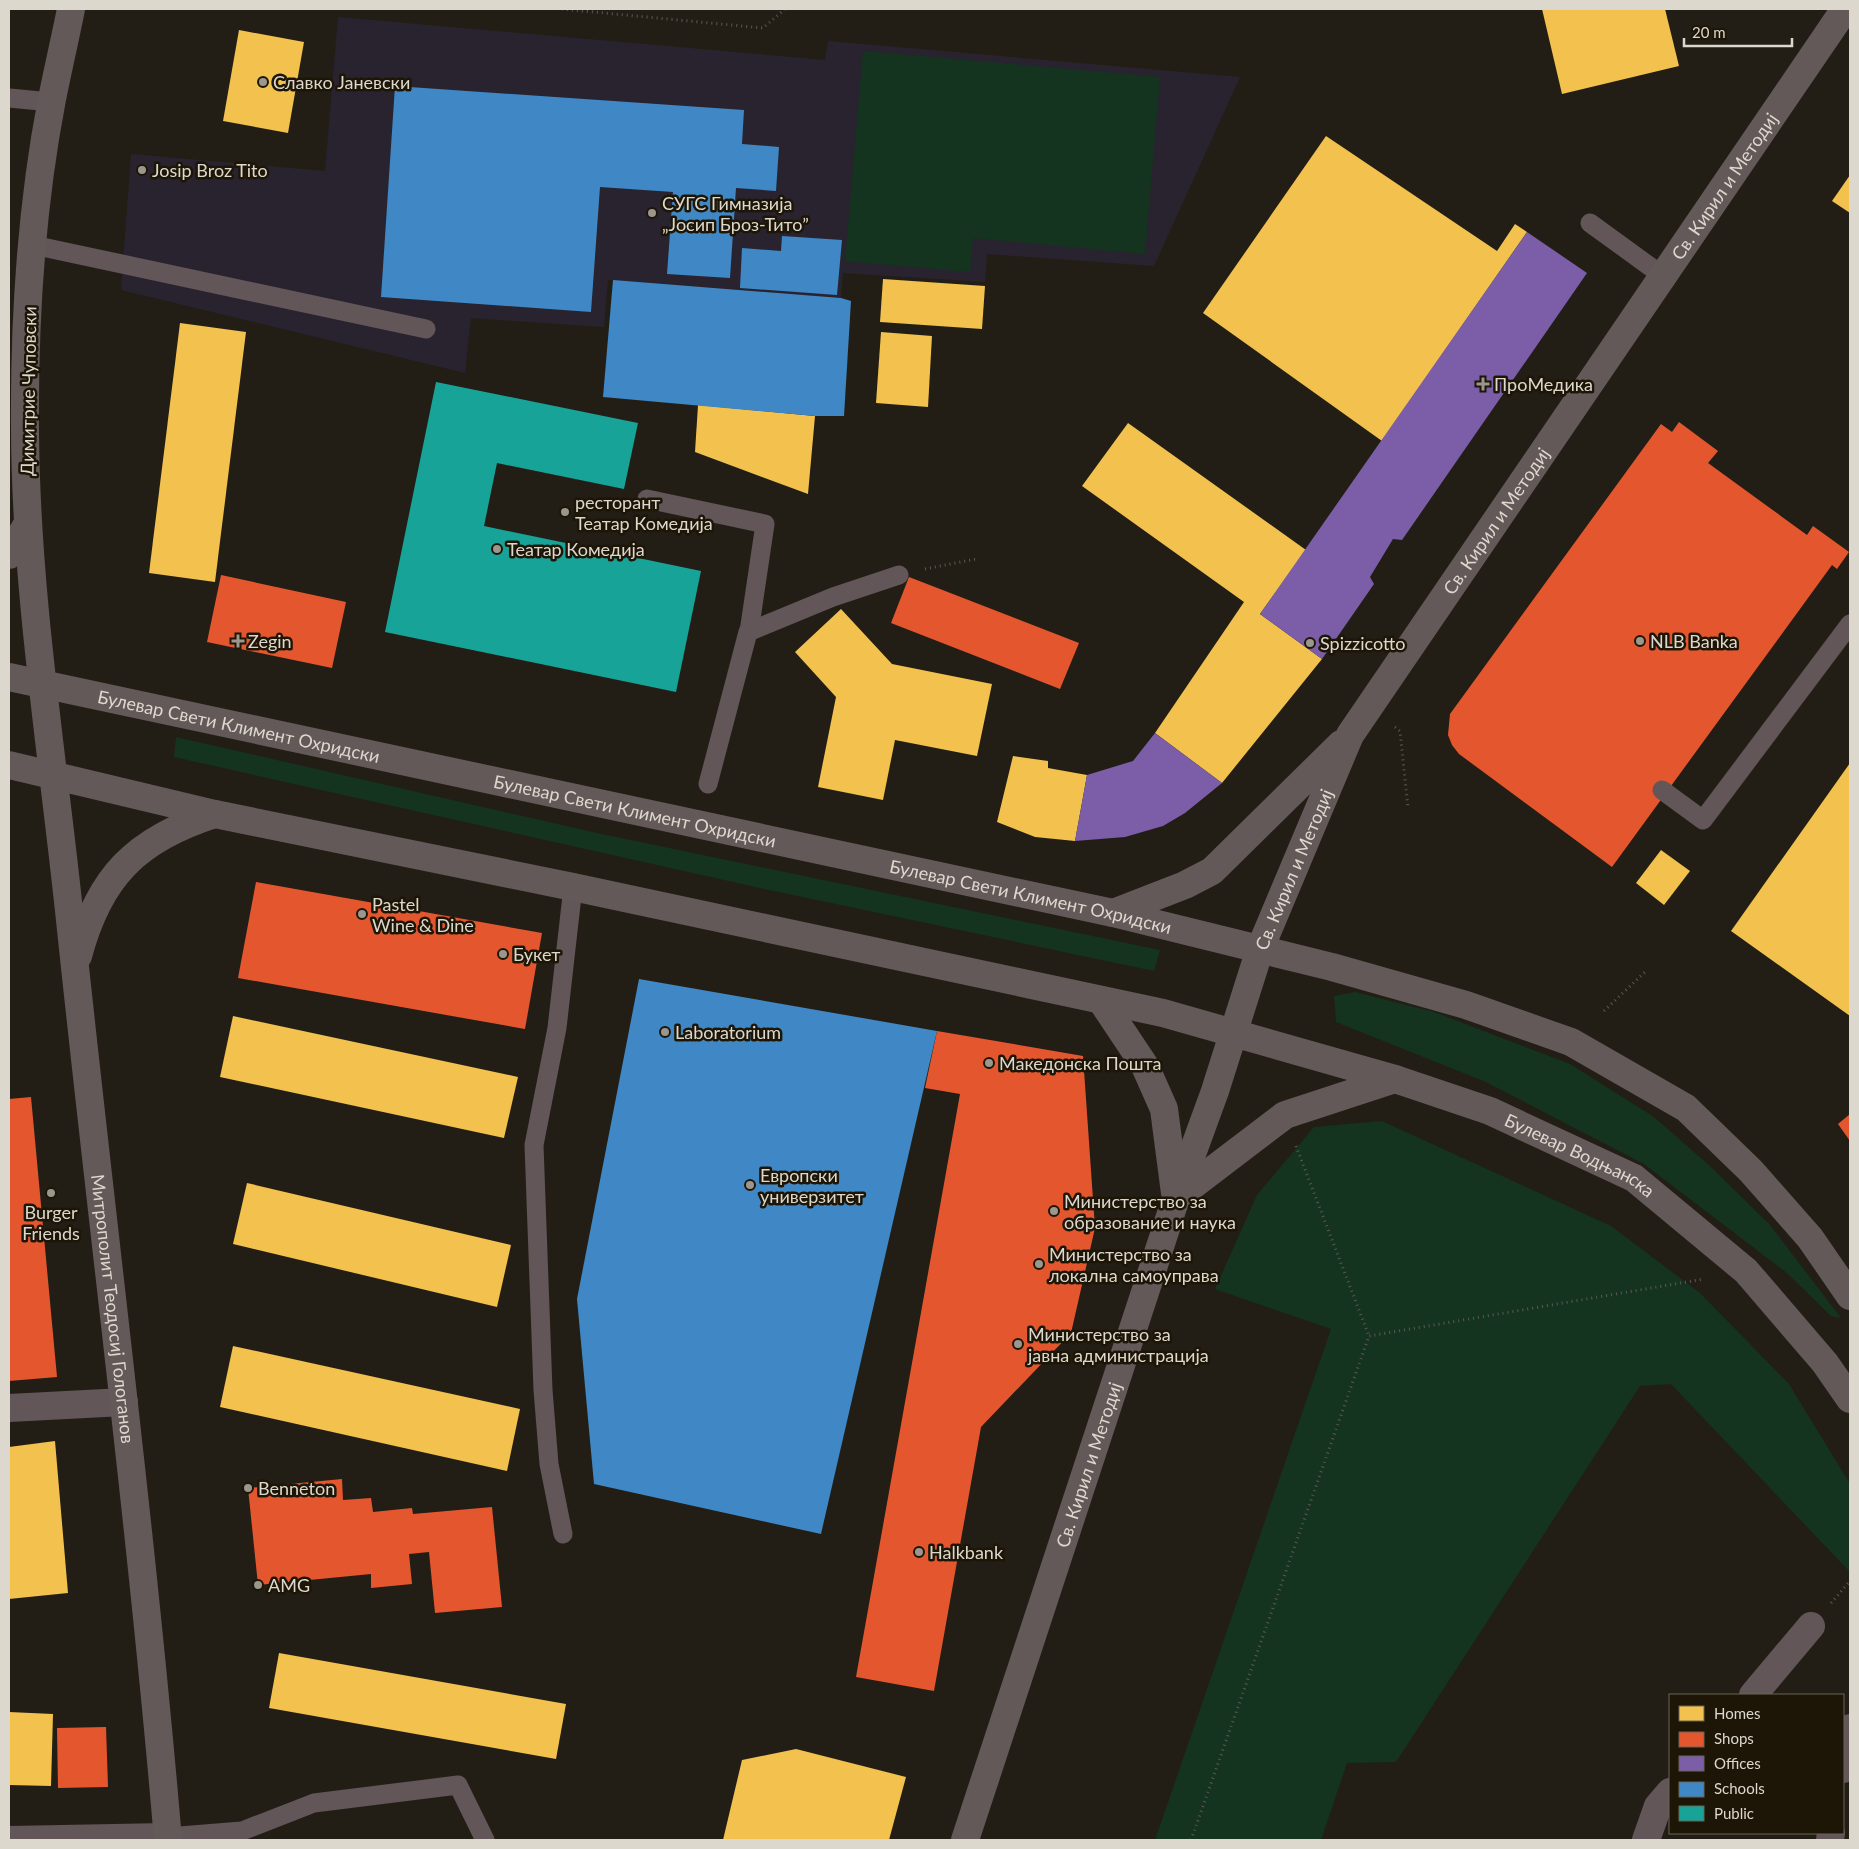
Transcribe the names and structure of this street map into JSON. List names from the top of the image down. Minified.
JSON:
{"streets":{"street":["Св. Кирил и Методиј","Димитрие Чуповски","Булевар Свети Климент Охридски","Булевар Водњанска","Митрополит Теодосиј Гологанов"]},"crossings":[["Св. Кирил и Методиј","Булевар Свети Климент Охридски"],["Св. Кирил и Методиј","Булевар Водњанска"],["Димитрие Чуповски","Булевар Свети Климент Охридски"],["Димитрие Чуповски","Митрополит Теодосиј Гологанов"]],"places":{"other":["Славко Јаневски","Josip Broz Tito","СУГС Гимназија „Јосип Броз-Тито”","ресторант Театар Комедија","Театар Комедија","NLB Banka","Spizzicotto","Pastel Wine & Dine","Букет","Laboratorium","Македонска Пошта","Европски универзитет","Burger Friends","Министерство за образование и наука","Министерство за локална самоуправа","Министерство за јавна администрација","Benneton","Halkbank","AMG"],"health":["ПроМедика","Zegin"]},"legend":["Homes","Shops","Offices","Schools","Public"],"scale_bar":"20 m"}
